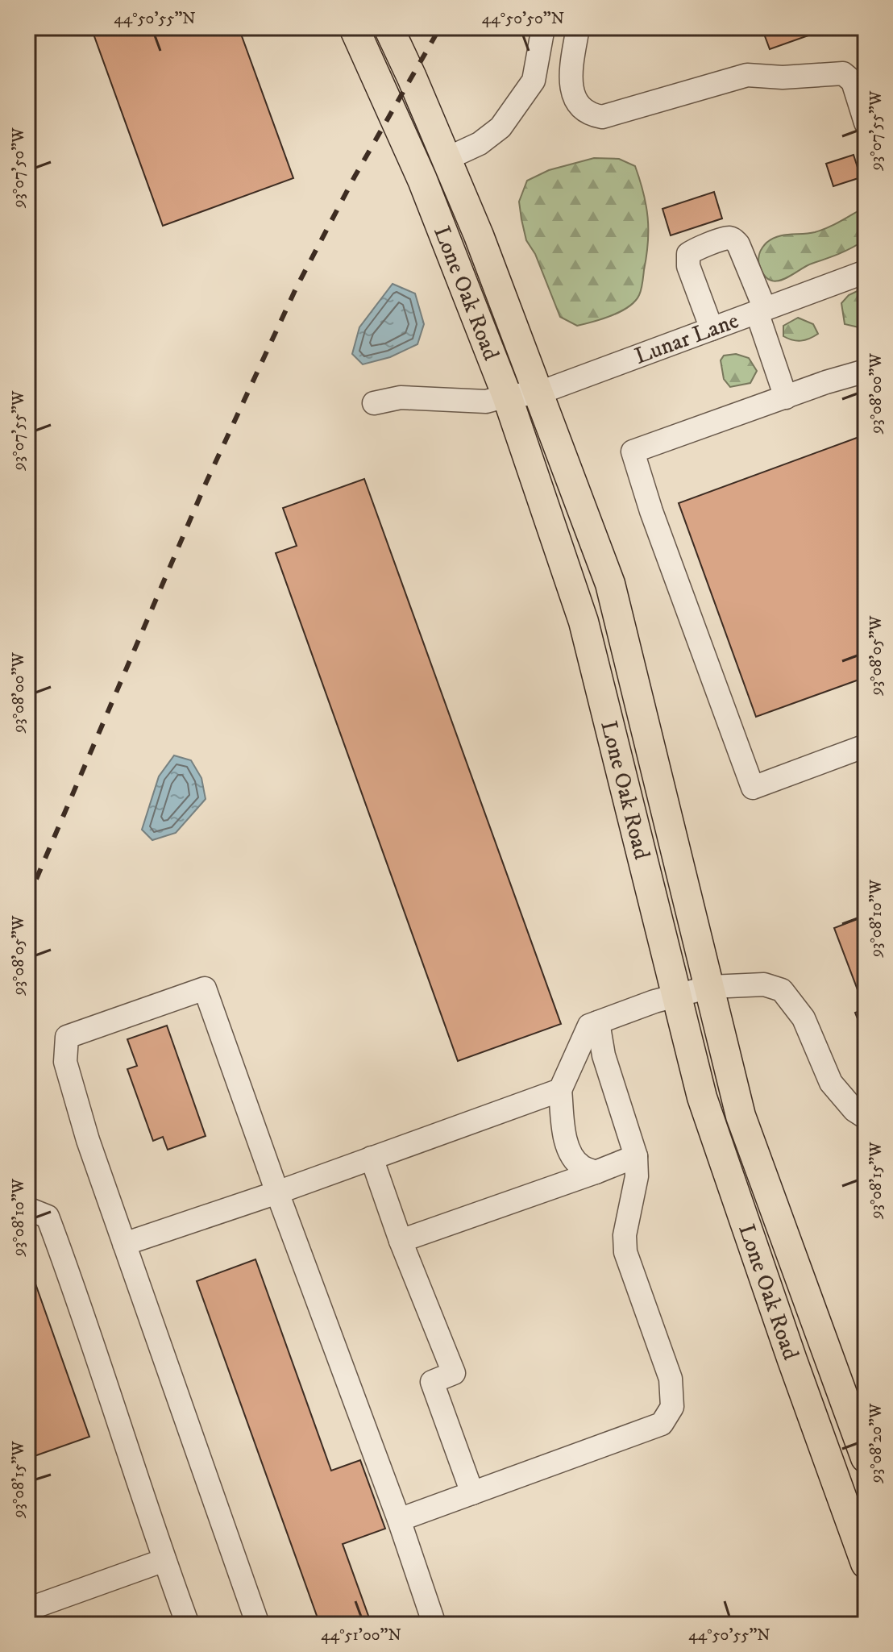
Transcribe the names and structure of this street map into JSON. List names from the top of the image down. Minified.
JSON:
{"streets":{"main road":["Lone Oak Road"],"street":["Lunar Lane"]},"crossings":[["Lone Oak Road","Lunar Lane"]],"coordinates":["44°50'55\"N","44°50'50\"N","93°07'55\"W","93°07'50\"W","93°08'00\"W","93°08'05\"W","93°08'10\"W","93°08'15\"W","93°08'20\"W","44°51'00\"N"]}
